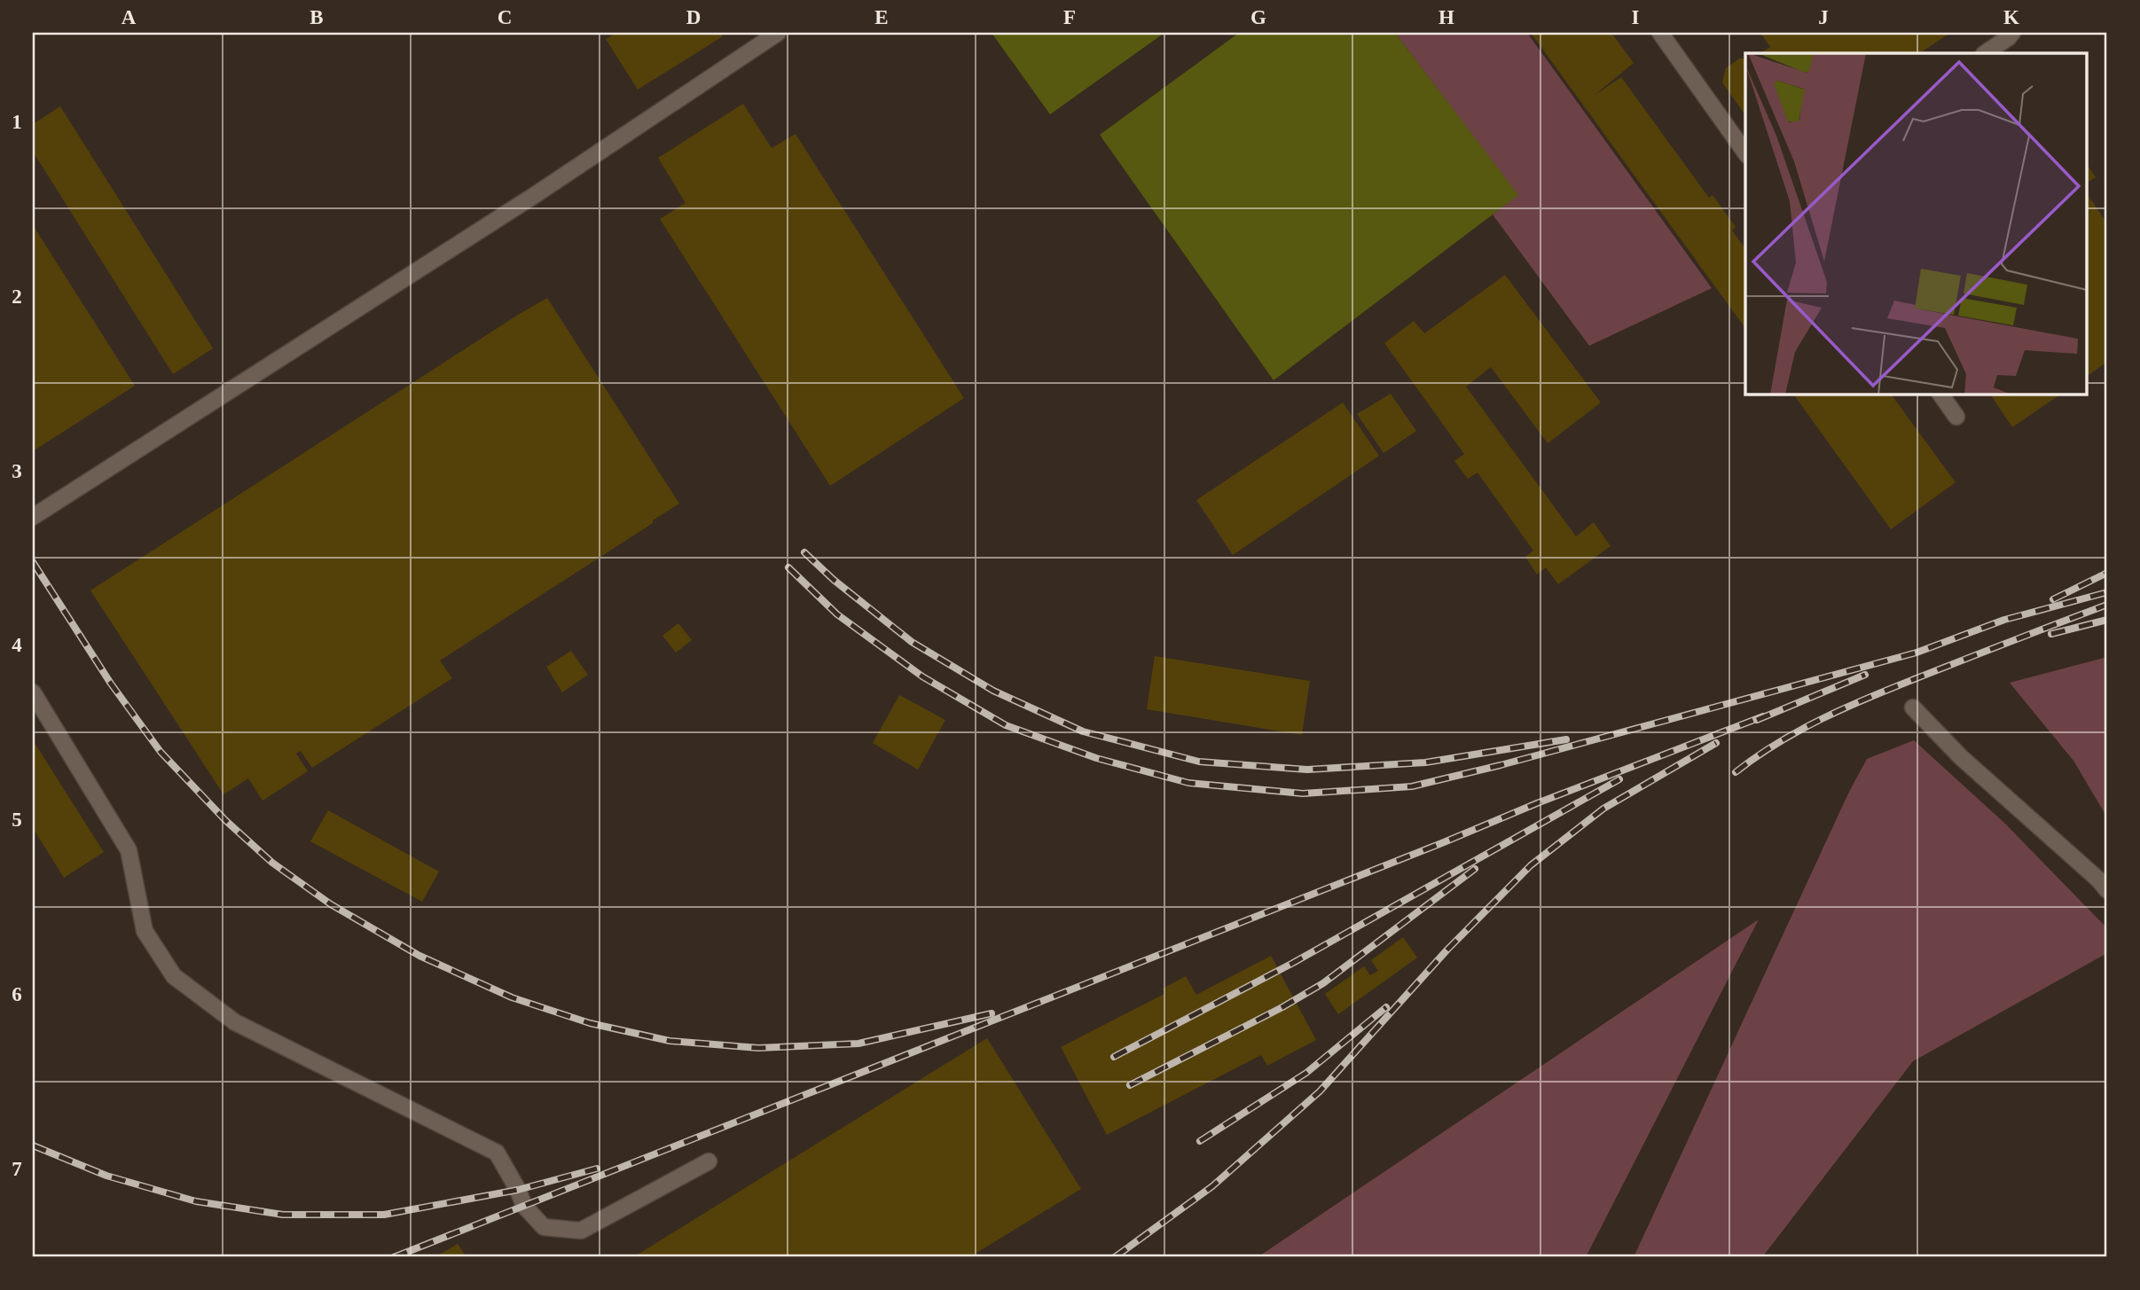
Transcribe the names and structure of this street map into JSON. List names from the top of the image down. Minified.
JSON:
{"grid":{"columns":["A","B","C","D","E","F","G","H","I","J","K"],"rows":["1","2","3","4","5","6","7"]}}
